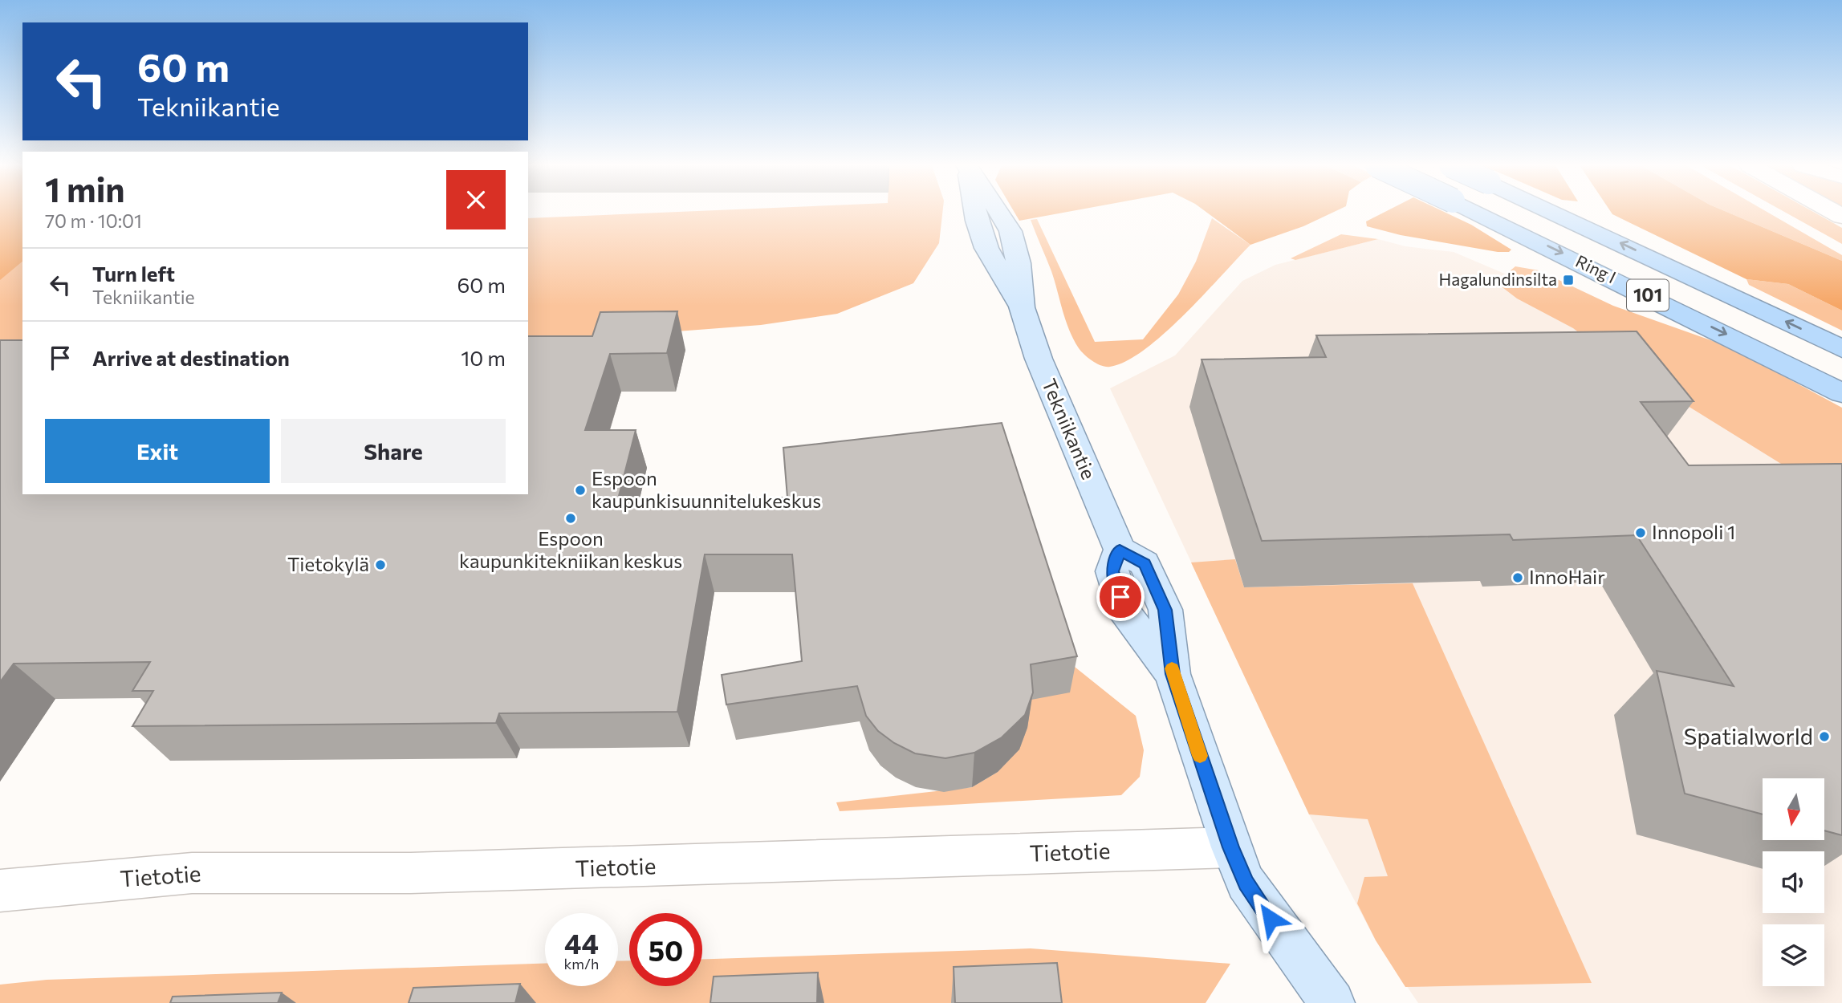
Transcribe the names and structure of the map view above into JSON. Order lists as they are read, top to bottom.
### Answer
{
  "streets": {
    "highway": ["Ring I", "101"],
    "main road": ["Tekniikantie"],
    "street": ["Tietotie"]
  },
  "crossings": [
    ["Tekniikantie", "Tietotie"]
  ],
  "places": {
    "transit": ["Hagalundinsilta"],
    "other": [
      "Espoon kaupunkisuunnitelukeskus",
      "Espoon kaupunkitekniikan keskus",
      "Innopoli 1",
      "Tietokylä",
      "InnoHair",
      "Spatialworld"
    ]
  },
  "north": "bottom",
  "page": {
    "turn": ["60 m", "Tekniikantie"],
    "heading": ["1 min", "70 m · 10:01"],
    "list": [
      {
        "name": "Turn left",
        "note": "Tekniikantie",
        "value": "60 m"
      },
      {
        "name": "Arrive at destination",
        "value": "10 m"
      }
    ],
    "buttons": ["Exit", "Share"],
    "speed": "44 km/h",
    "limit": "50"
  }
}
